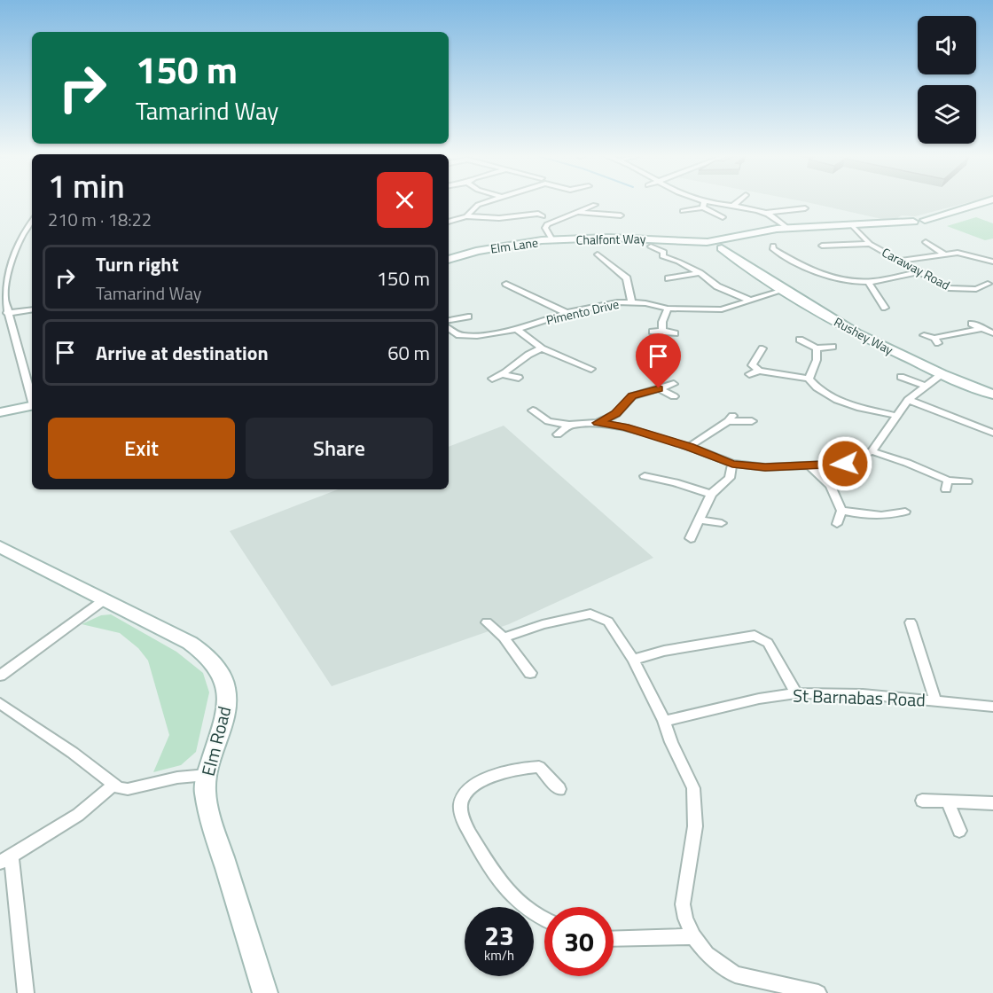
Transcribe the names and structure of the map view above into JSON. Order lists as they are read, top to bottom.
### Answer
{
  "streets": {
    "street": [
      "Chalfont Way",
      "Elm Lane",
      "Caraway Road",
      "Pimento Drive",
      "Rushey Way",
      "St Barnabas Road",
      "Elm Road"
    ]
  },
  "crossings": [
    ["Chalfont Way", "Elm Lane"],
    ["Chalfont Way", "Rushey Way"],
    ["Pimento Drive", "Rushey Way"]
  ],
  "page": {
    "turn": ["150 m", "Tamarind Way"],
    "heading": ["1 min", "210 m · 18:22"],
    "list": [
      {
        "name": "Turn right",
        "note": "Tamarind Way",
        "value": "150 m"
      },
      {
        "name": "Arrive at destination",
        "value": "60 m"
      }
    ],
    "buttons": ["Exit", "Share"],
    "speed": "23 km/h",
    "limit": "30"
  }
}
